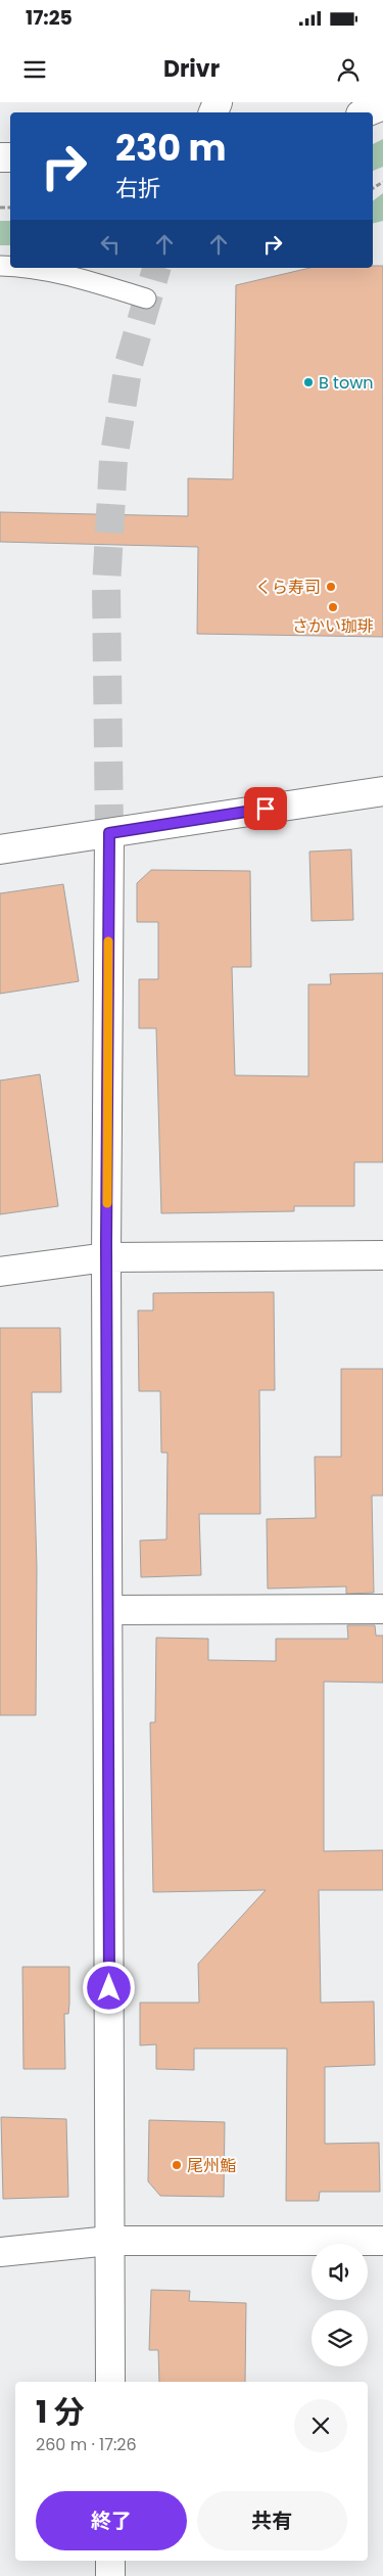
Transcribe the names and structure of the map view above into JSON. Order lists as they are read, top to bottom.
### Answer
{
  "places": [
    "B town",
    "くら寿司",
    "さかい珈琲",
    "尾州鮨"
  ],
  "page": {
    "status": "17:25",
    "header": "Drivr",
    "turn": ["230 m", "右折"],
    "heading": ["1 分", "260 m · 17:26"],
    "buttons": ["終了", "共有"]
  }
}
